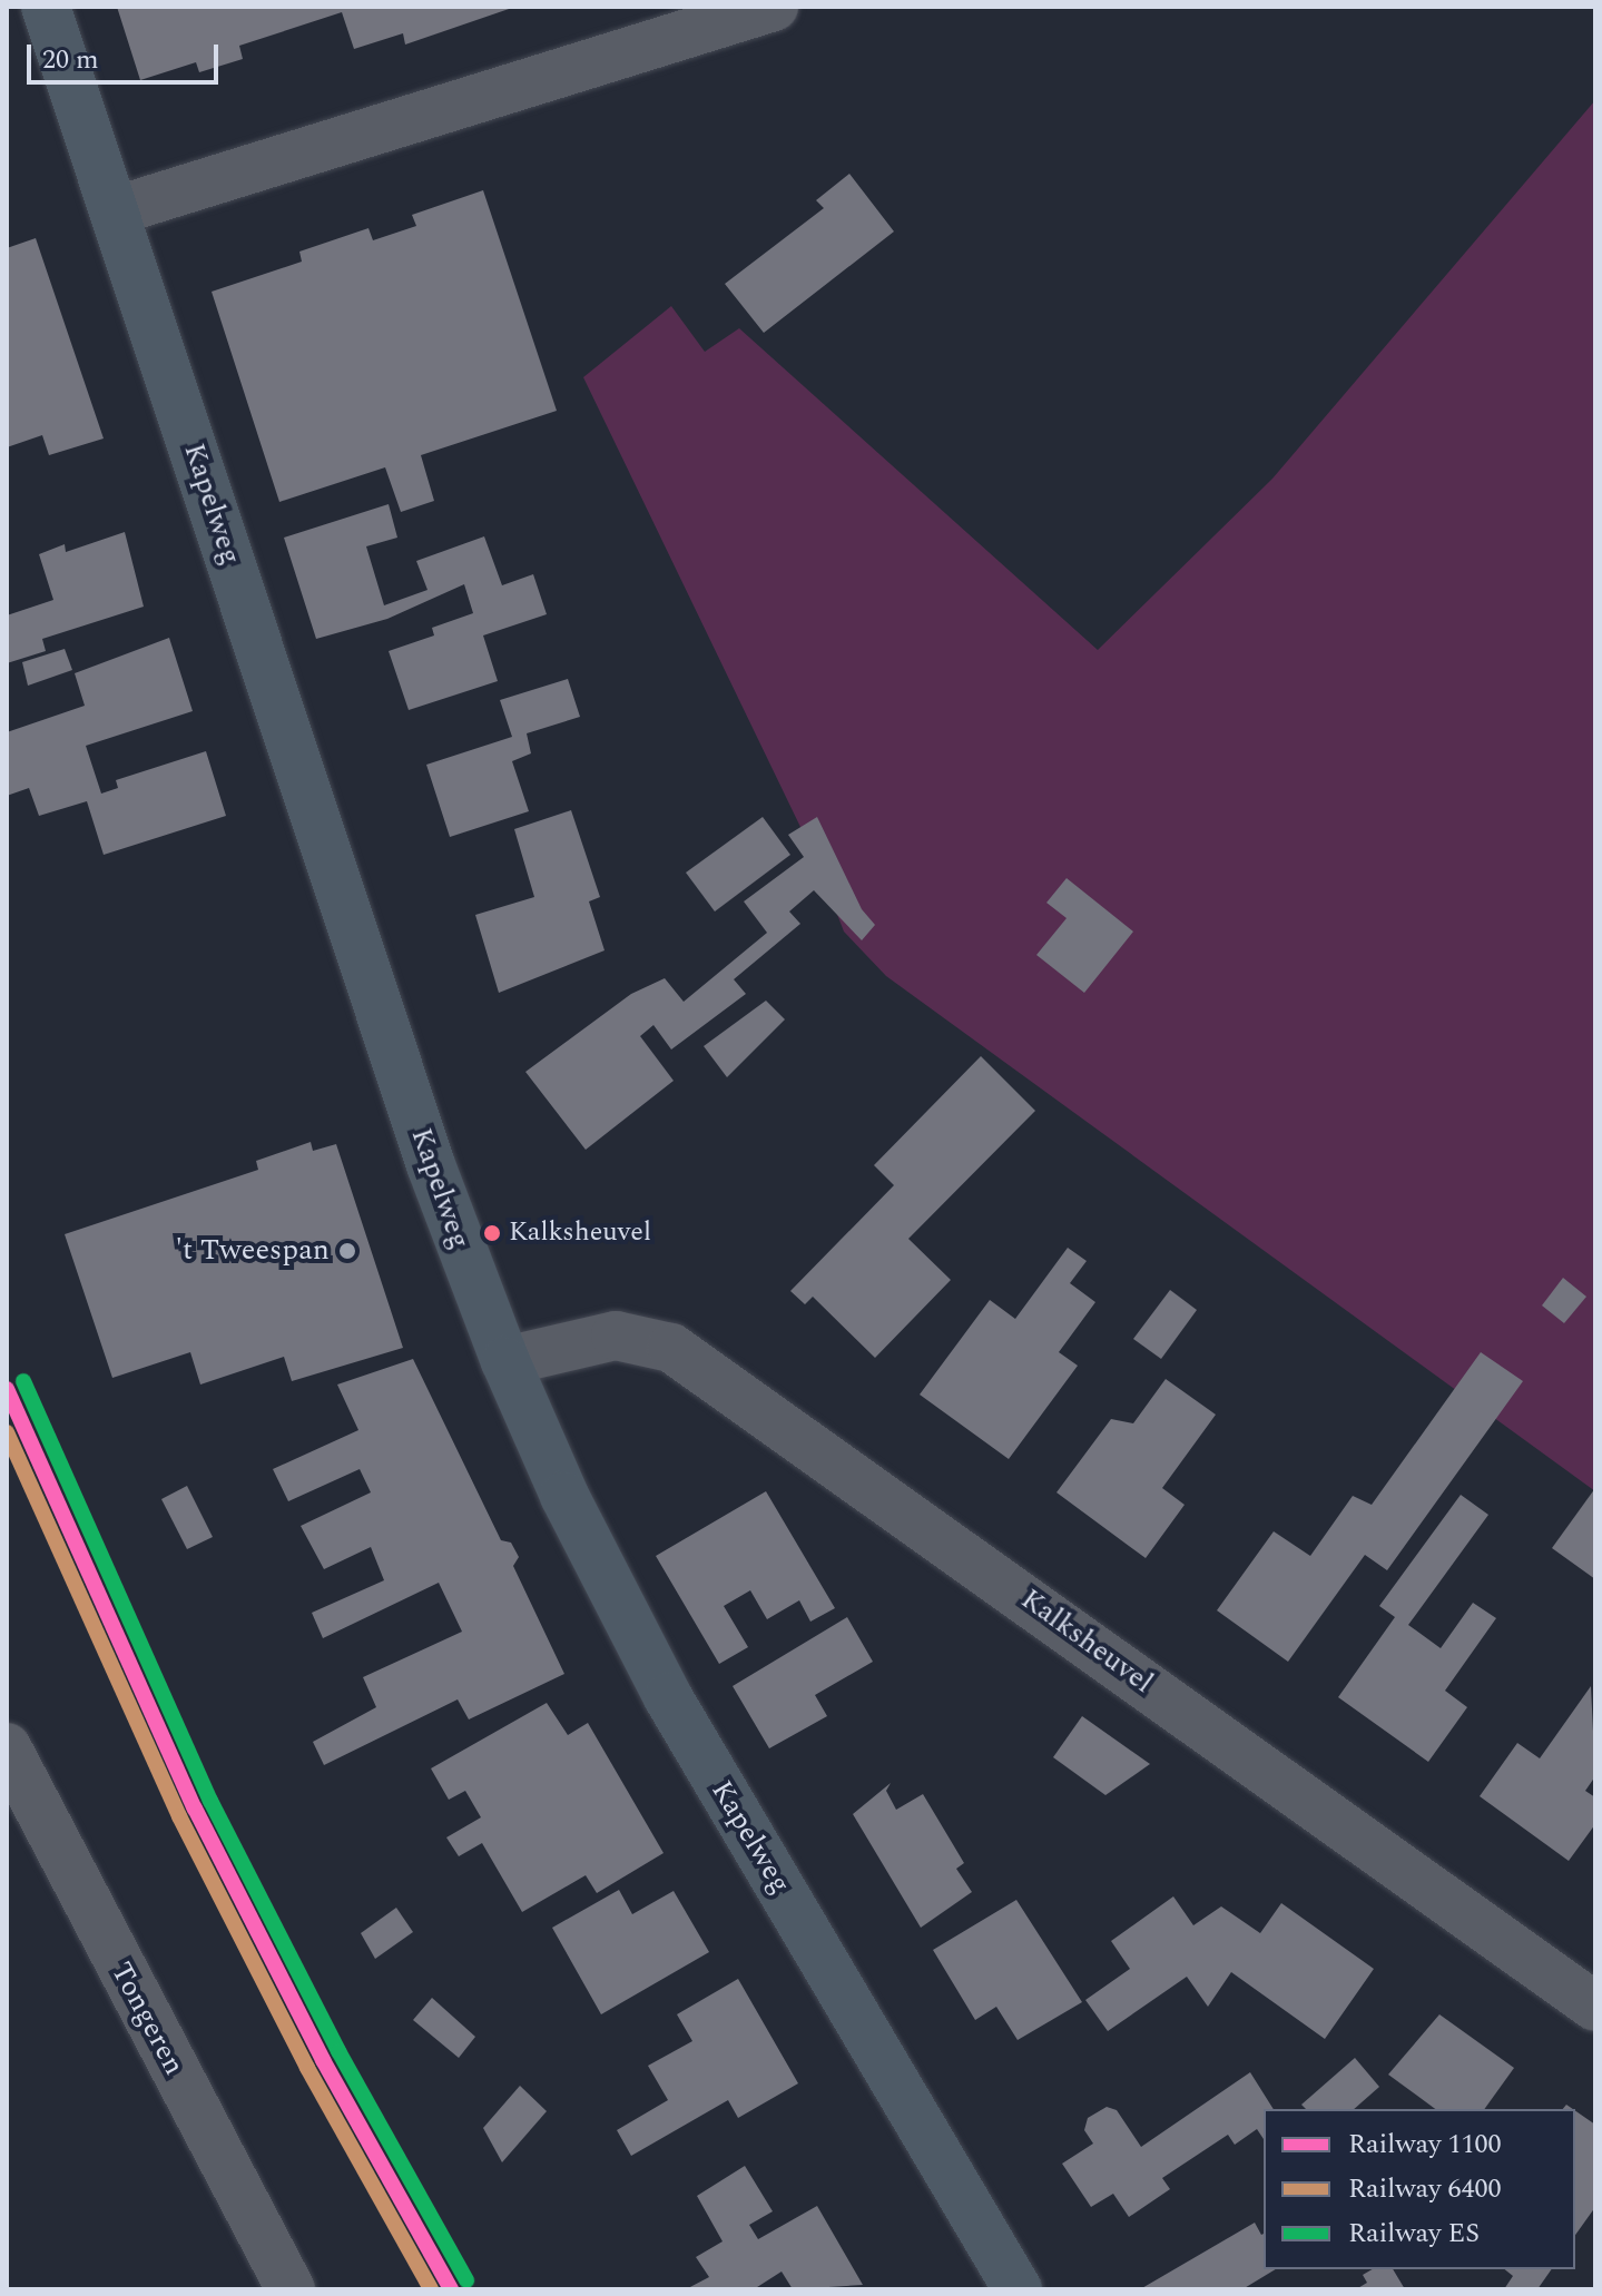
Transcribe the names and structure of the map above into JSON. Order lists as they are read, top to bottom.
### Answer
{
  "streets": {
    "main road": ["Kapelweg"],
    "street": ["Kalksheuvel", "Tongeren"]
  },
  "crossings": [
    ["Kapelweg", "Kalksheuvel"]
  ],
  "places": ["Kalksheuvel", "'t Tweespan"],
  "lines": ["rail line ES", "rail line 1100", "rail line 6400"],
  "legend": ["Railway 1100", "Railway 6400", "Railway ES"],
  "scale_bar": "20 m"
}
